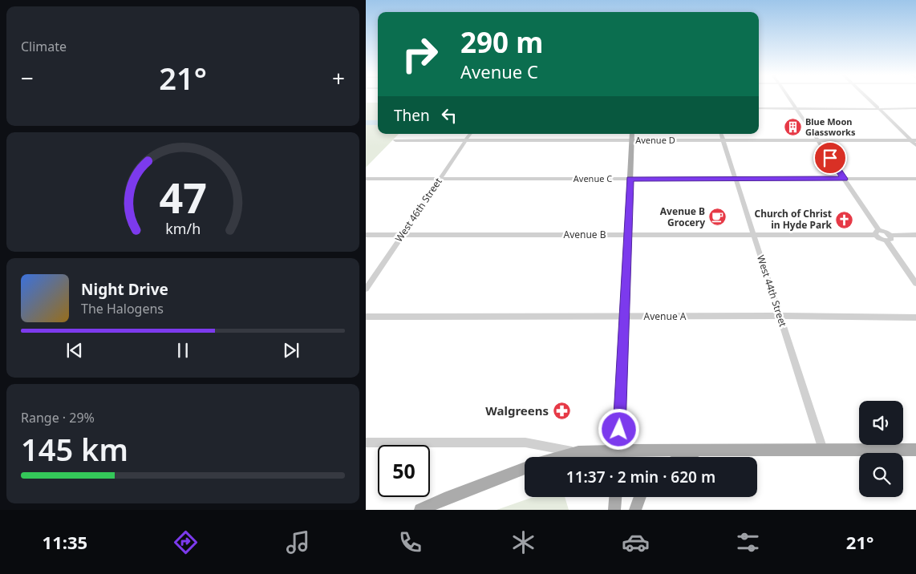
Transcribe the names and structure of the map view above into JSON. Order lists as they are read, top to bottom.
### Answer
{
  "streets": {
    "street": [
      "Avenue D",
      "Avenue C",
      "West 46th Street",
      "Avenue B",
      "West 44th Street",
      "Avenue A"
    ]
  },
  "crossings": [
    ["Avenue D", "West 46th Street"],
    ["Avenue D", "West 44th Street"],
    ["Avenue C", "West 46th Street"],
    ["Avenue C", "West 44th Street"],
    ["West 46th Street", "Avenue B"],
    ["Avenue B", "West 44th Street"],
    ["West 44th Street", "Avenue A"]
  ],
  "places": {
    "building": ["Blue Moon Glassworks"],
    "cafe": ["Avenue B Grocery"],
    "church": ["Church of Christ in Hyde Park"],
    "pharmacy": ["Walgreens"]
  },
  "page": {
    "tile": [
      "Climate",
      ["Range · 29%", "145 km"]
    ],
    "turn": ["290 m", "Avenue C"],
    "heat": ["−", "21°", "+"],
    "then": "Then",
    "song": ["Night Drive", "The Halogens"],
    "limit": "50",
    "trip": "11:37 · 2 min · 620 m",
    "tabs": ["11:35", "21°"],
    "gauge": ["47", "km/h"]
  }
}
